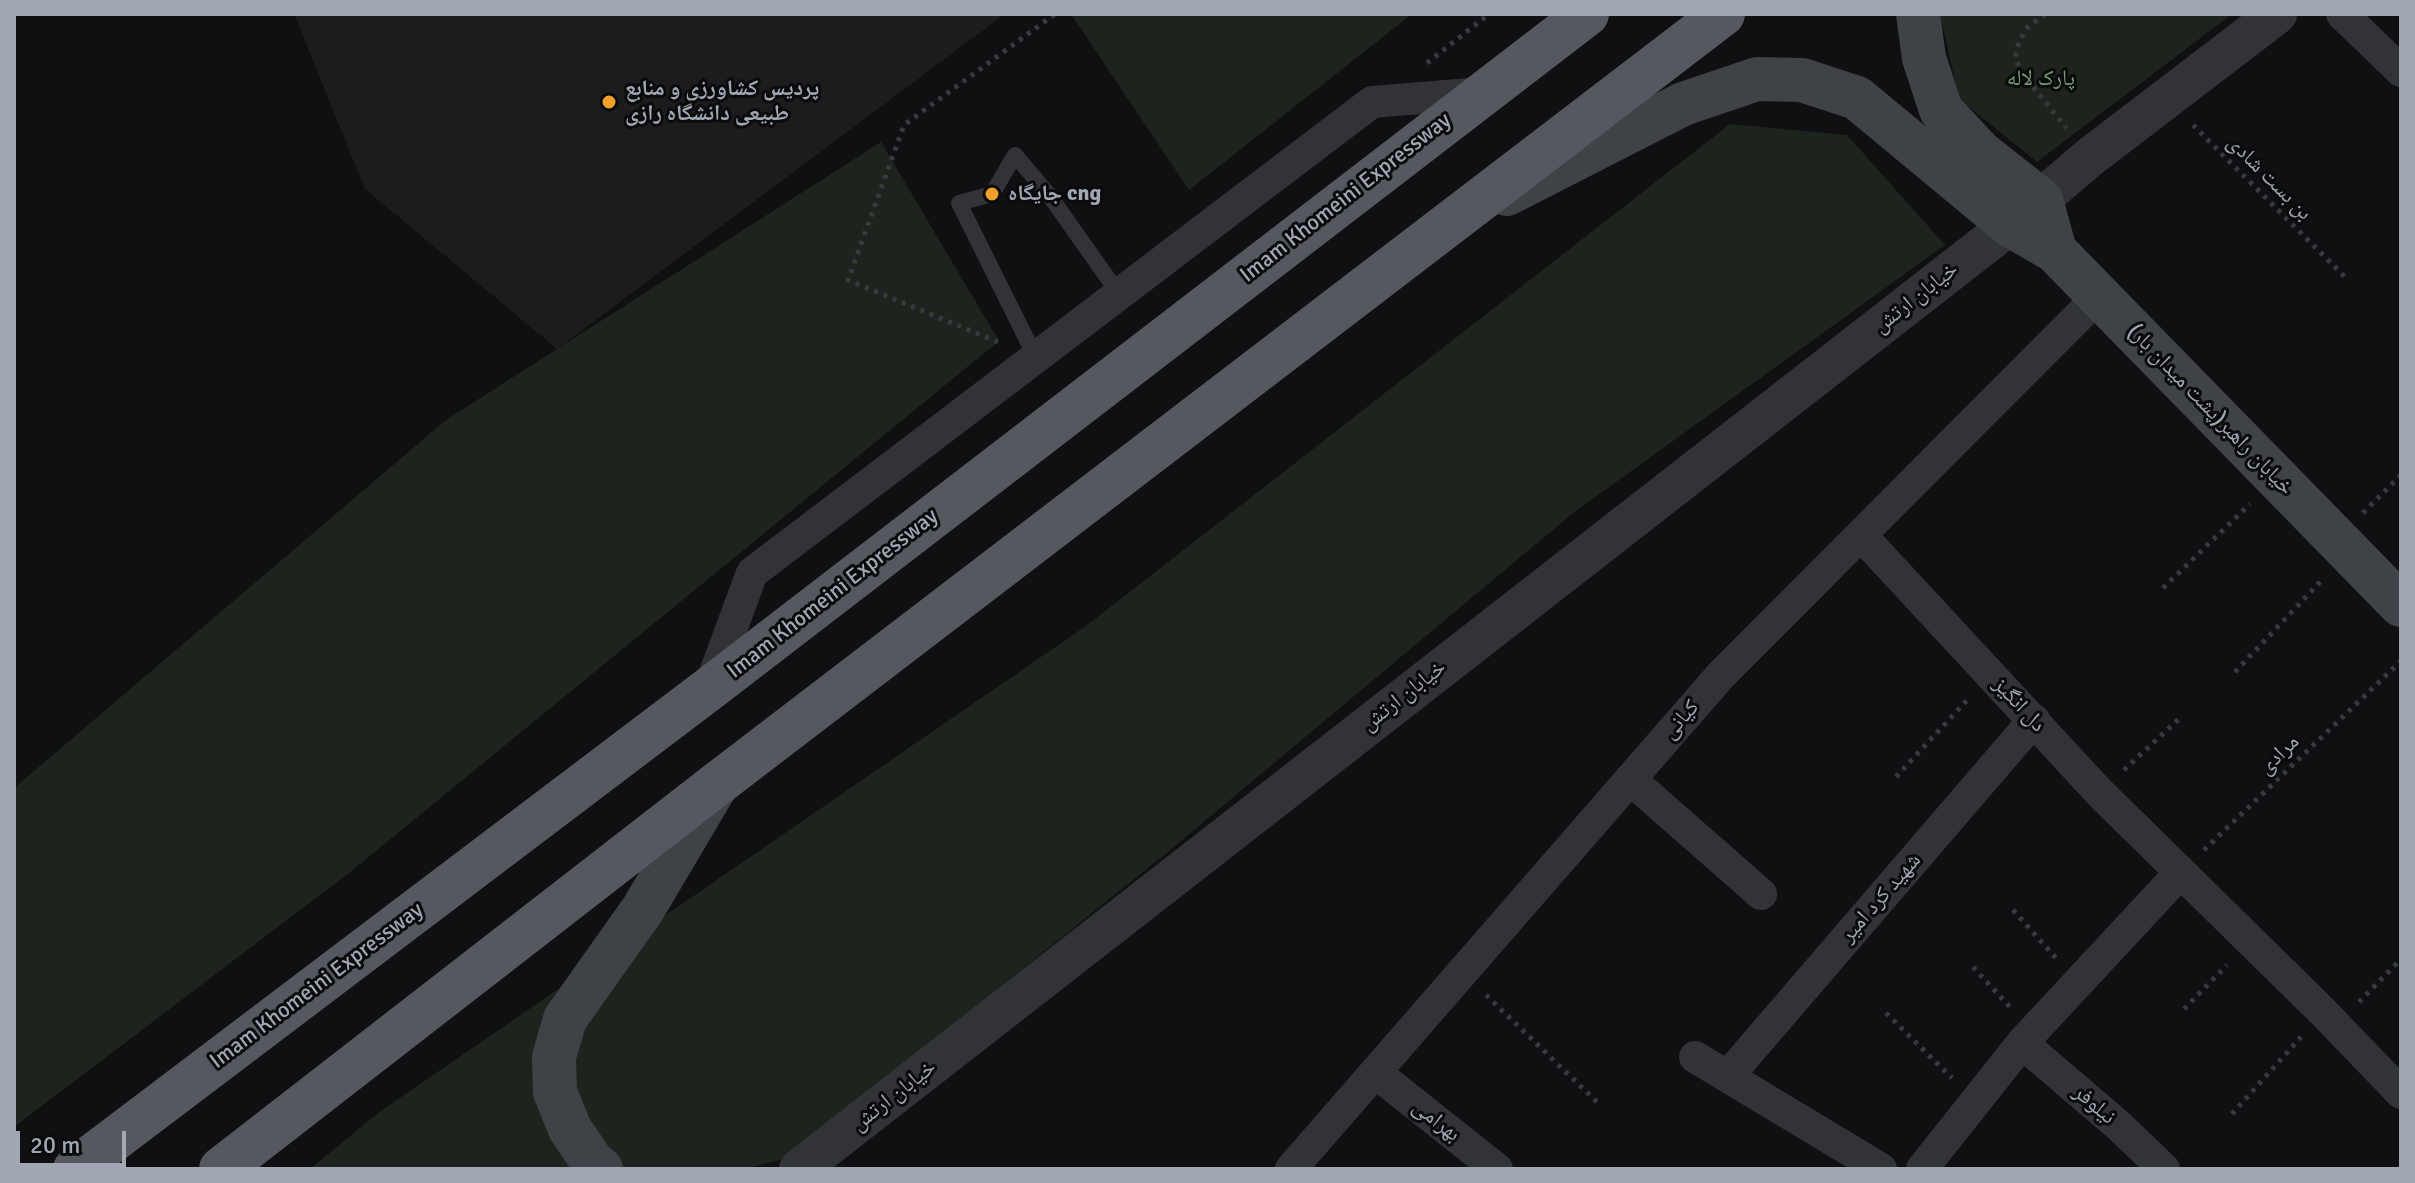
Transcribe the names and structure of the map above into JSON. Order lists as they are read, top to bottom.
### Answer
{
  "streets": {
    "highway": ["Imam Khomeini Expressway"],
    "main road": ["خیابان راهبر(پشت میدان بار)"],
    "street": [
      "خیابان ارتش",
      "دل انگیز",
      "کیانی",
      "شهید کرد امیر",
      "نیلوفر",
      "بهرامی"
    ],
    "path": ["بن بست شادی", "مرادی"]
  },
  "crossings": [
    ["بن بست شادی", "خیابان ارتش"],
    ["خیابان ارتش", "خیابان راهبر(پشت میدان بار)"],
    ["خیابان راهبر(پشت میدان بار)", "کیانی"],
    ["دل انگیز", "کیانی"],
    ["دل انگیز", "مرادی"],
    ["دل انگیز", "شهید کرد امیر"],
    ["کیانی", "بهرامی"]
  ],
  "parks": ["پارک لاله"],
  "places": ["پردیس کشاورزی و منابع طبیعی دانشگاه رازی", "جایگاه cng"],
  "scale_bar": "20 m"
}
